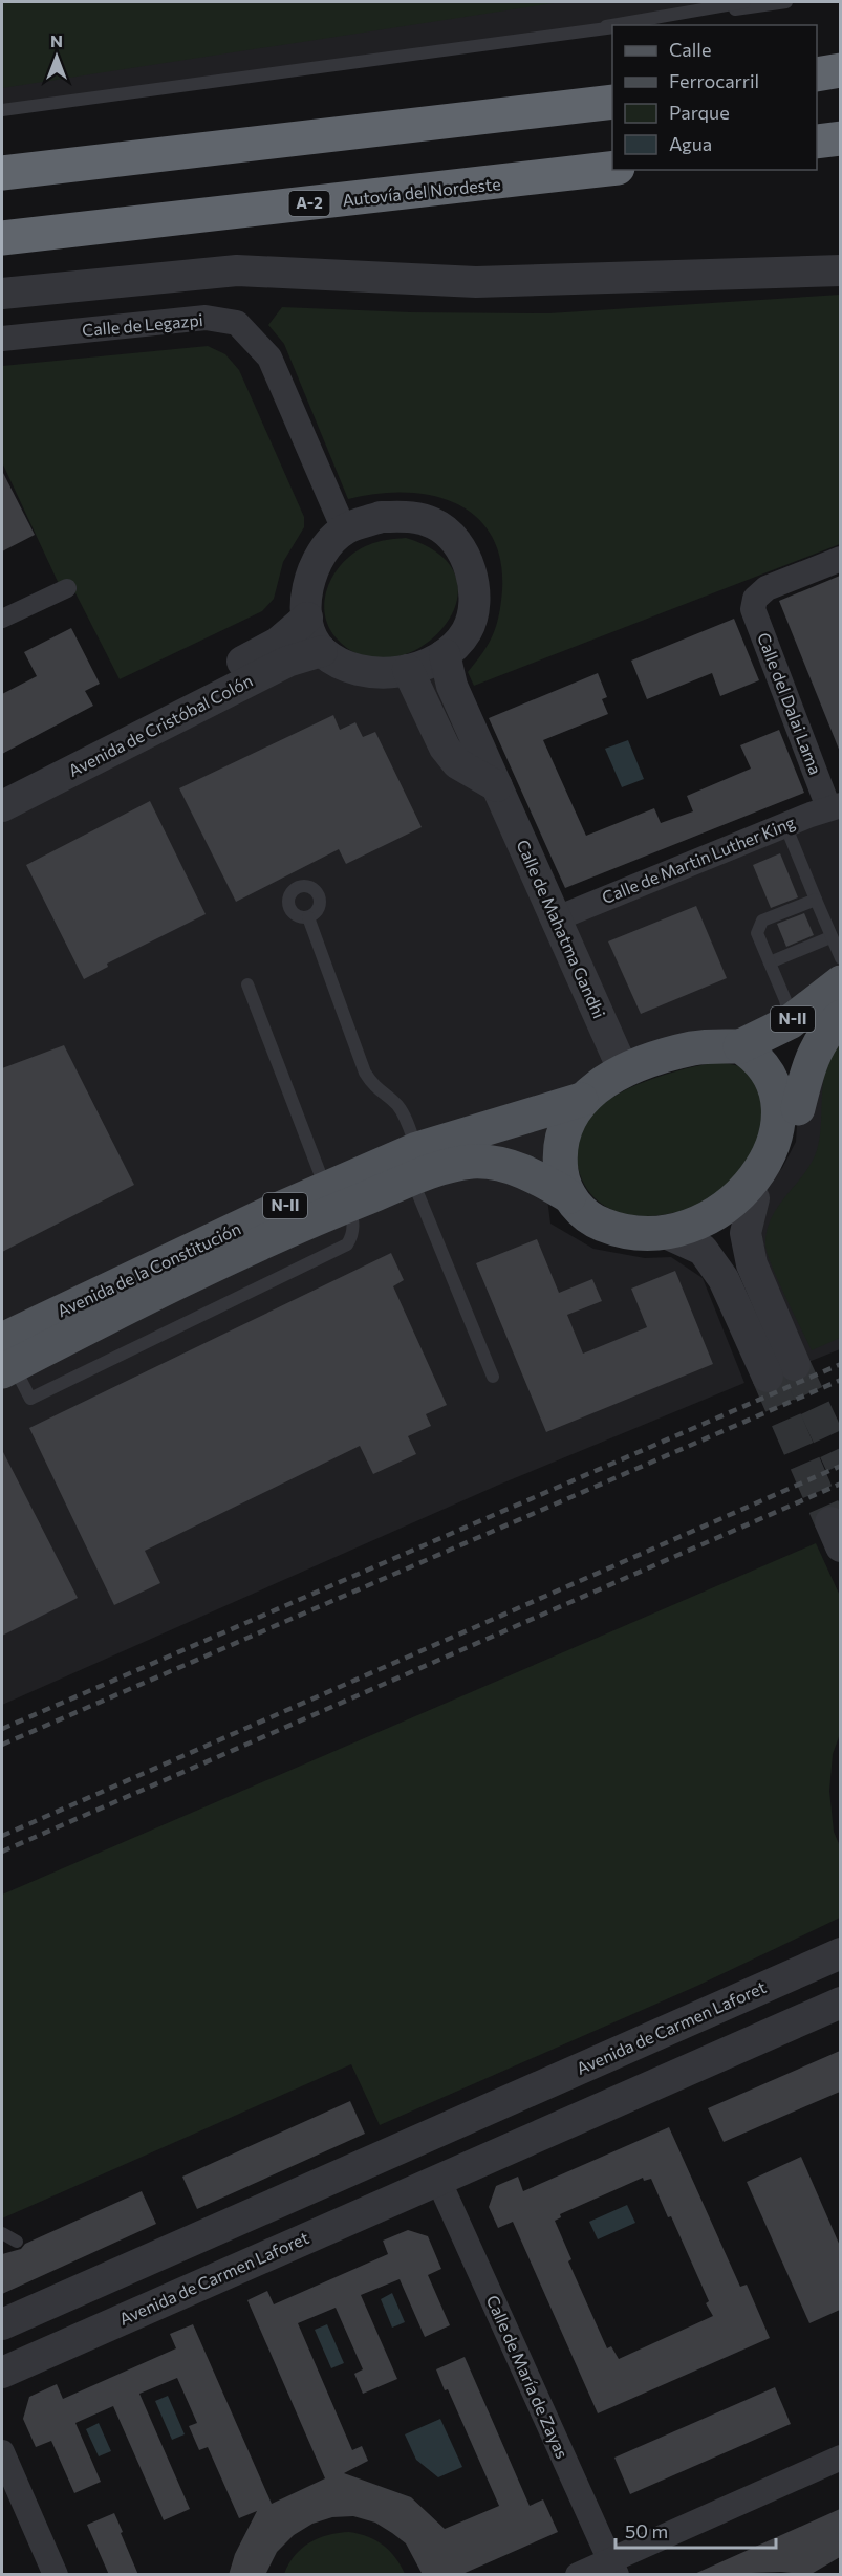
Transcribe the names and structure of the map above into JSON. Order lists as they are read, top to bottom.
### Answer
{
  "streets": {
    "highway": ["Autovía del Nordeste", "A-2"],
    "main road": ["N-II", "Avenida de la Constitución"],
    "street": [
      "Calle de Legazpi",
      "Calle del Dalai Lama",
      "Avenida de Cristóbal Colón",
      "Calle de Martin Luther King",
      "Calle de Mahatma Gandhi",
      "Avenida de Carmen Laforet",
      "Calle de María de Zayas"
    ]
  },
  "crossings": [
    ["Calle de Legazpi", "Avenida de Cristóbal Colón"],
    ["Calle de Legazpi", "Calle de Mahatma Gandhi"],
    ["Calle del Dalai Lama", "Calle de Martin Luther King"],
    ["Avenida de Cristóbal Colón", "Calle de Mahatma Gandhi"],
    ["Calle de Martin Luther King", "Calle de Mahatma Gandhi"],
    ["Calle de Mahatma Gandhi", "N-II"],
    ["Calle de Mahatma Gandhi", "Avenida de la Constitución"],
    ["N-II", "Avenida de la Constitución"],
    ["Avenida de Carmen Laforet", "Calle de María de Zayas"]
  ],
  "legend": [
    "Calle",
    "Ferrocarril",
    "Parque",
    "Agua"
  ],
  "scale_bar": "50 m",
  "north": "top"
}
